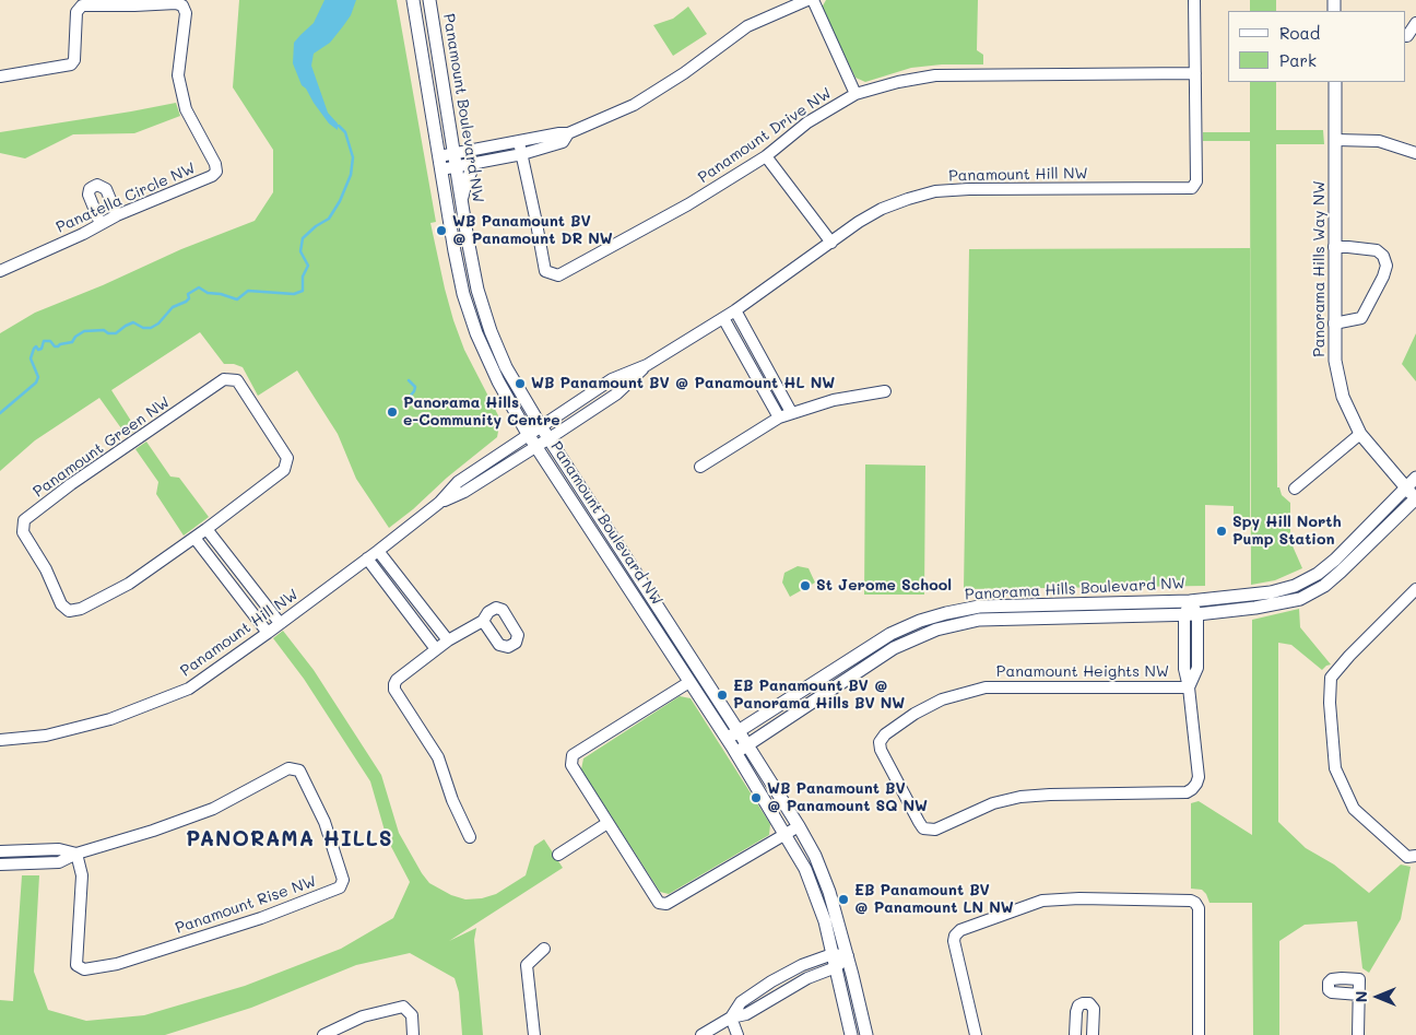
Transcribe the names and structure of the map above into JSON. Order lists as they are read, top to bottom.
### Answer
{
  "streets": {
    "street": [
      "Panamount Boulevard NW",
      "Panamount Drive NW",
      "Panamount Hill NW",
      "Panatella Circle NW",
      "Panorama Hills Way NW",
      "Panamount Green NW",
      "Panorama Hills Boulevard NW",
      "Panamount Heights NW",
      "Panamount Rise NW"
    ]
  },
  "crossings": [
    ["Panamount Boulevard NW", "Panamount Hill NW"],
    ["Panamount Boulevard NW", "Panorama Hills Boulevard NW"],
    ["Panamount Drive NW", "Panamount Hill NW"],
    ["Panorama Hills Way NW", "Panorama Hills Boulevard NW"],
    ["Panorama Hills Boulevard NW", "Panamount Heights NW"]
  ],
  "districts": ["PANORAMA HILLS"],
  "places": [
    "WB Panamount BV @ Panamount DR NW",
    "WB Panamount BV @ Panamount HL NW",
    "Panorama Hills e-Community Centre",
    "Spy Hill North Pump Station",
    "St Jerome School",
    "EB Panamount BV @ Panorama Hills BV NW",
    "WB Panamount BV @ Panamount SQ NW",
    "EB Panamount BV @ Panamount LN NW"
  ],
  "legend": ["Road", "Park"],
  "north": "left"
}
